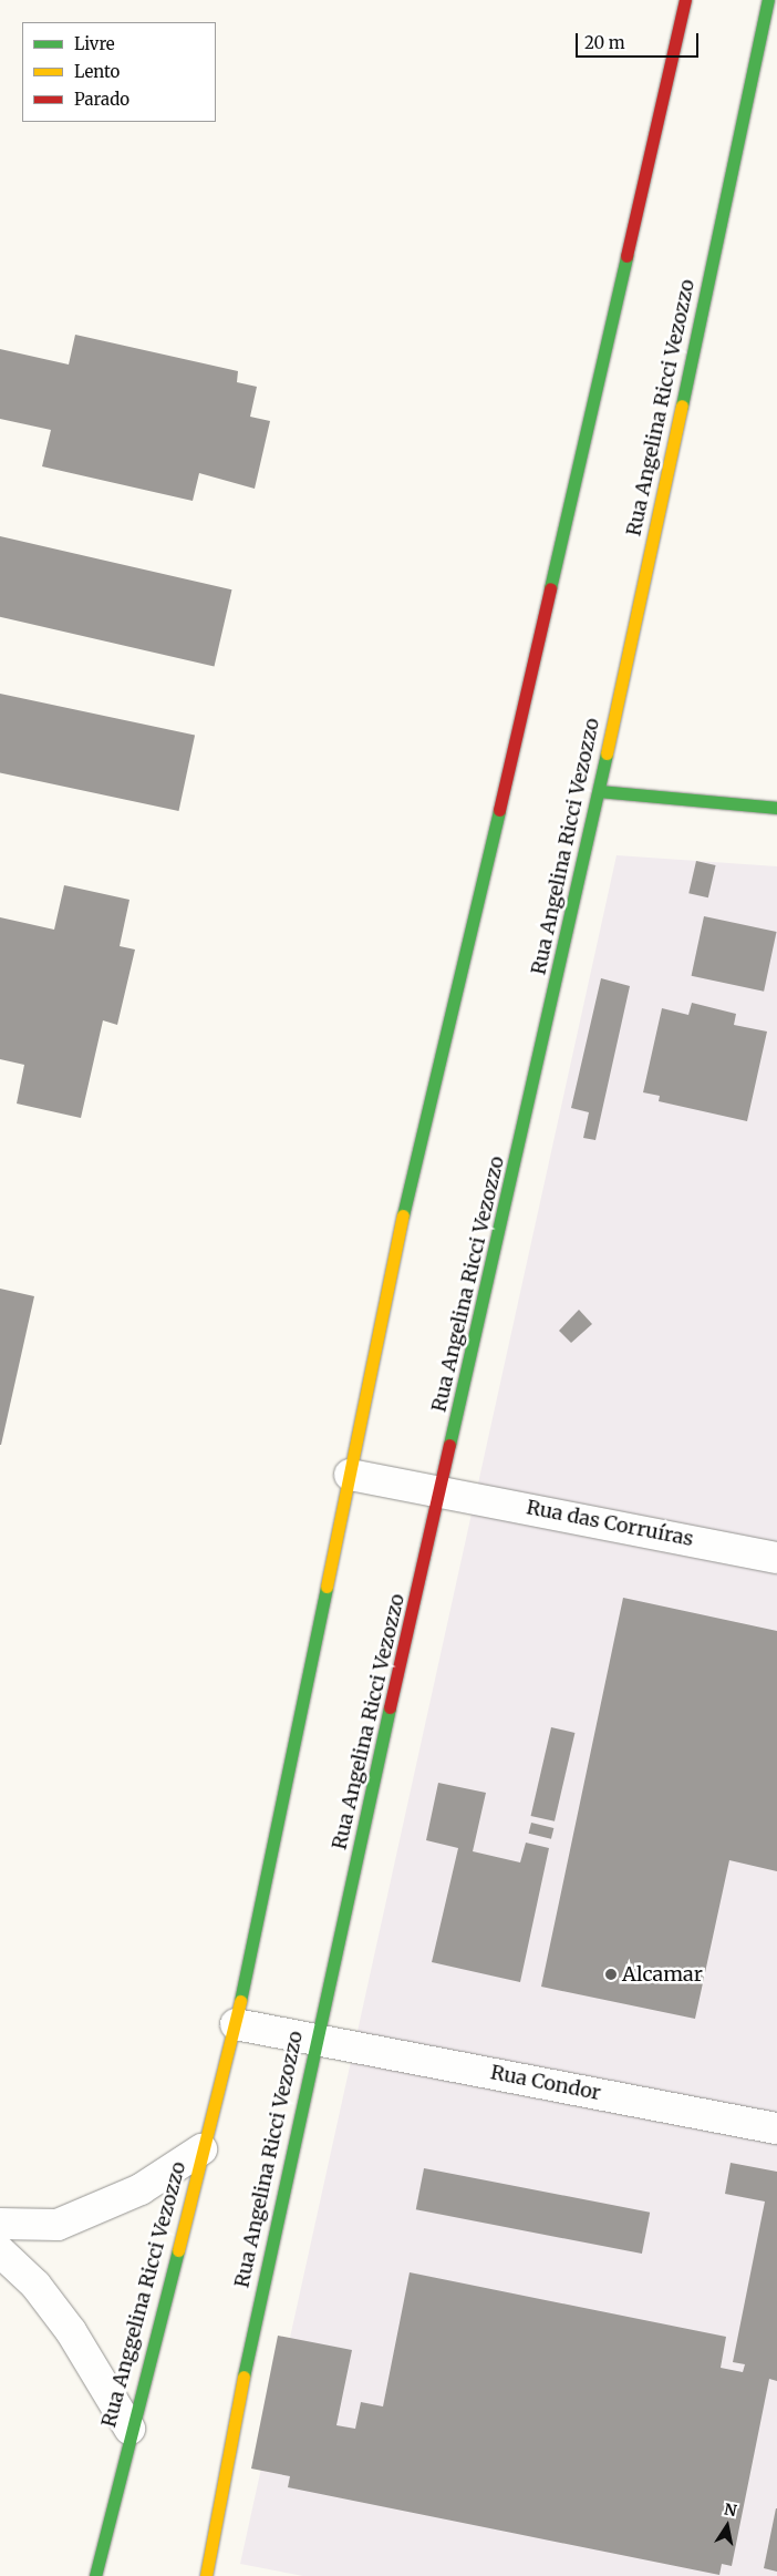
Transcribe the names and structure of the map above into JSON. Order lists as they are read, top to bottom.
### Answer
{
  "streets": {
    "main road": ["Rua Angelina Ricci Vezozzo", "Rua Anggelina Ricci Vezozzo"],
    "street": ["Rua das Corruíras", "Rua Condor"]
  },
  "crossings": [
    ["Rua Angelina Ricci Vezozzo", "Rua das Corruíras"],
    ["Rua Angelina Ricci Vezozzo", "Rua Condor"],
    ["Rua Condor", "Rua Anggelina Ricci Vezozzo"]
  ],
  "places": ["Alcamar"],
  "legend": ["Livre", "Lento", "Parado"],
  "scale_bar": "20 m",
  "north": "top"
}
